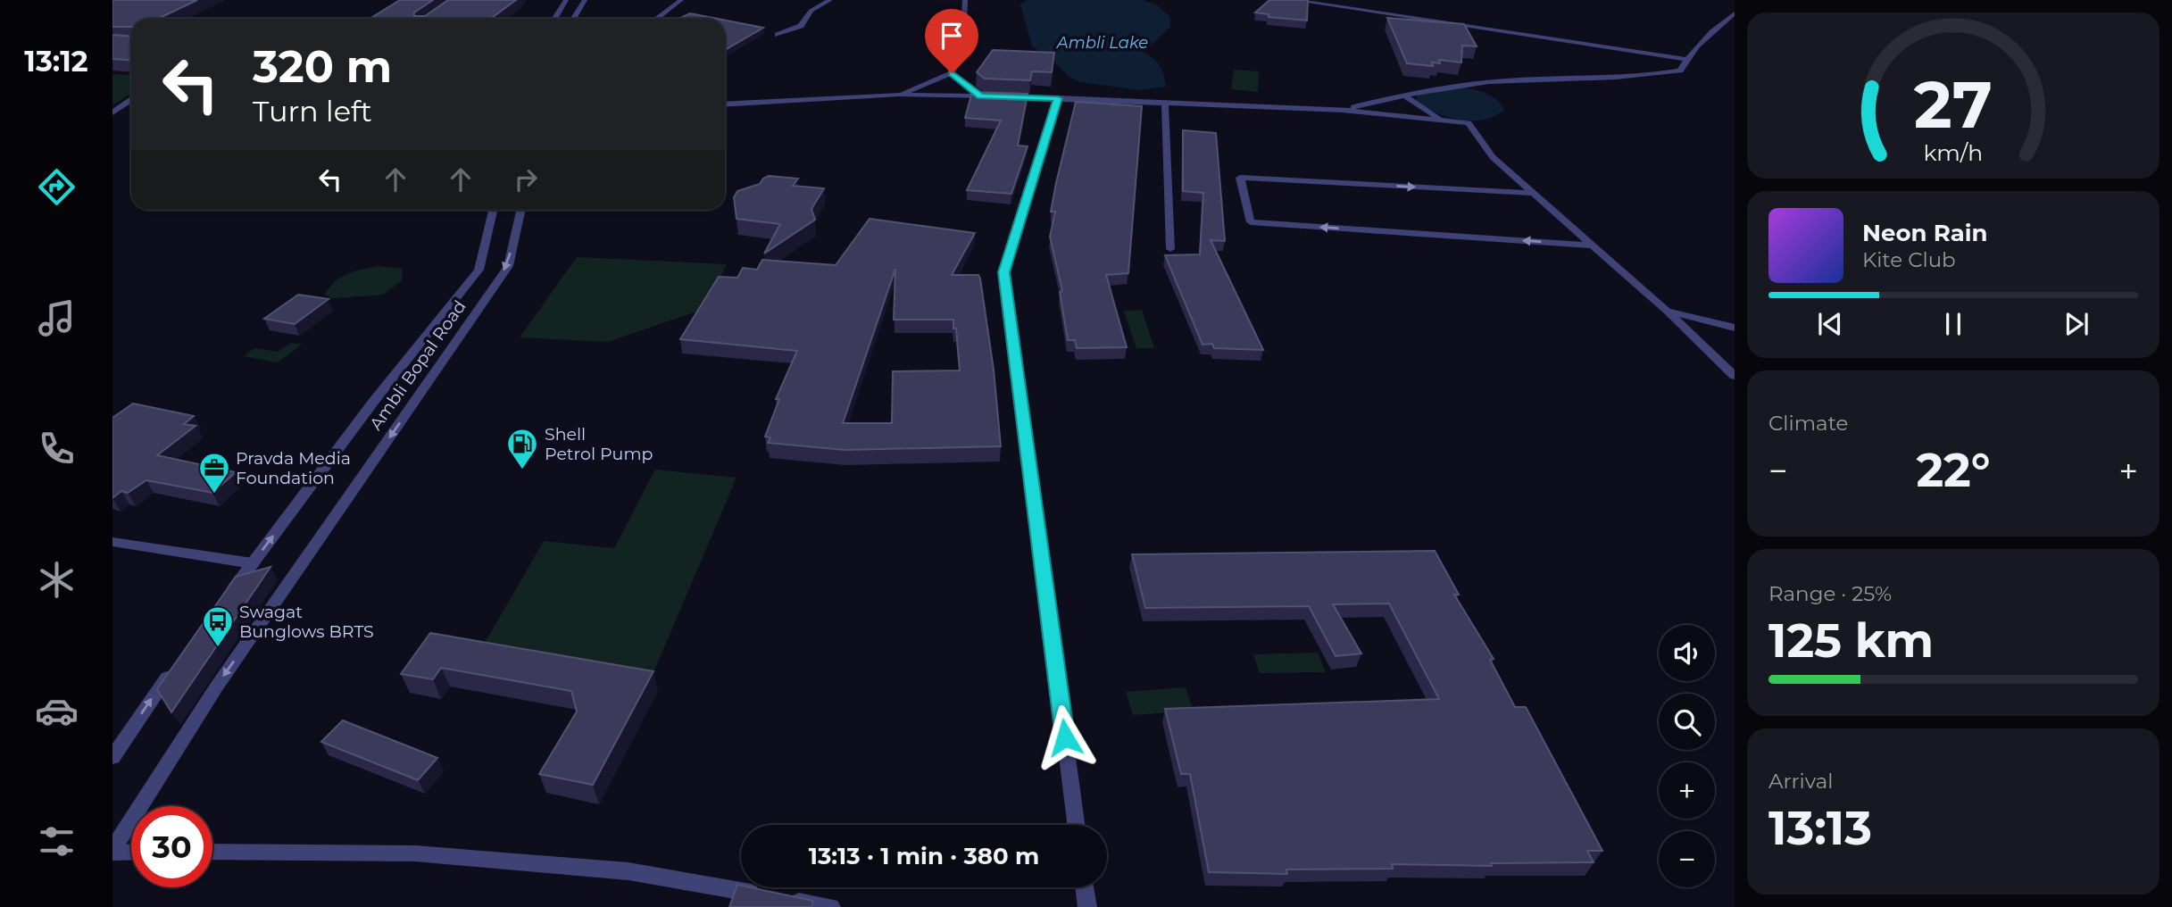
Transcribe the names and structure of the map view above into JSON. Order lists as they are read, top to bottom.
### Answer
{
  "streets": {
    "street": ["Ambli Bopal Road"]
  },
  "water": ["Ambli Lake"],
  "places": {
    "fuel station": ["Shell Petrol Pump"],
    "office": ["Pravda Media Foundation"],
    "bus stop": ["Swagat Bunglows BRTS"]
  },
  "page": {
    "tabs": "13:12",
    "turn": ["320 m", "Turn left"],
    "song": ["Neon Rain", "Kite Club"],
    "tile": [
      "Climate",
      ["Range · 25%", "125 km"],
      ["Arrival", "13:13"]
    ],
    "heat": ["−", "22°", "+"],
    "map_buttons": ["+", "−"],
    "limit": "30",
    "trip": "13:13 · 1 min · 380 m",
    "gauge": ["27", "km/h"]
  }
}
